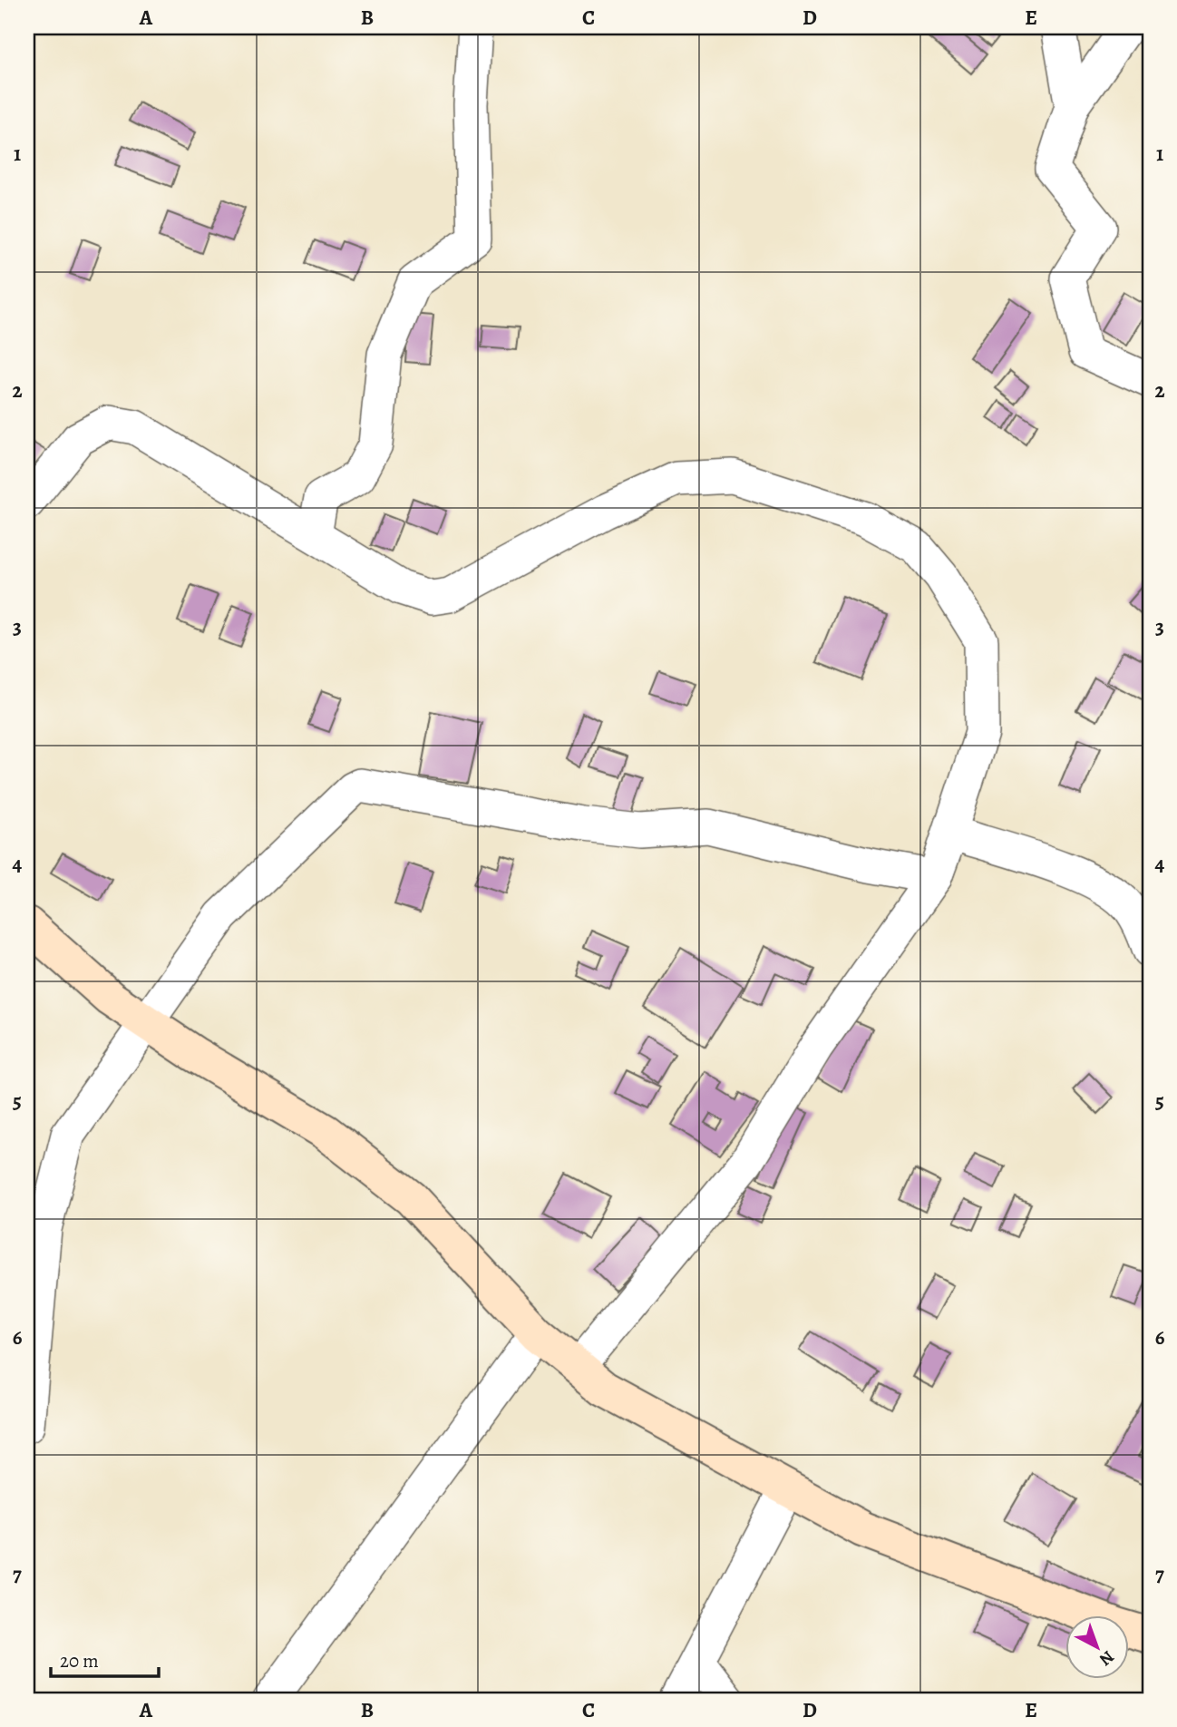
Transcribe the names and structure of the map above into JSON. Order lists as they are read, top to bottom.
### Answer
{
  "scale_bar": "20 m",
  "north": "bottom right",
  "grid": {
    "columns": [
      "A",
      "B",
      "C",
      "D",
      "E"
    ],
    "rows": [
      "1",
      "2",
      "3",
      "4",
      "5",
      "6",
      "7"
    ]
  }
}
